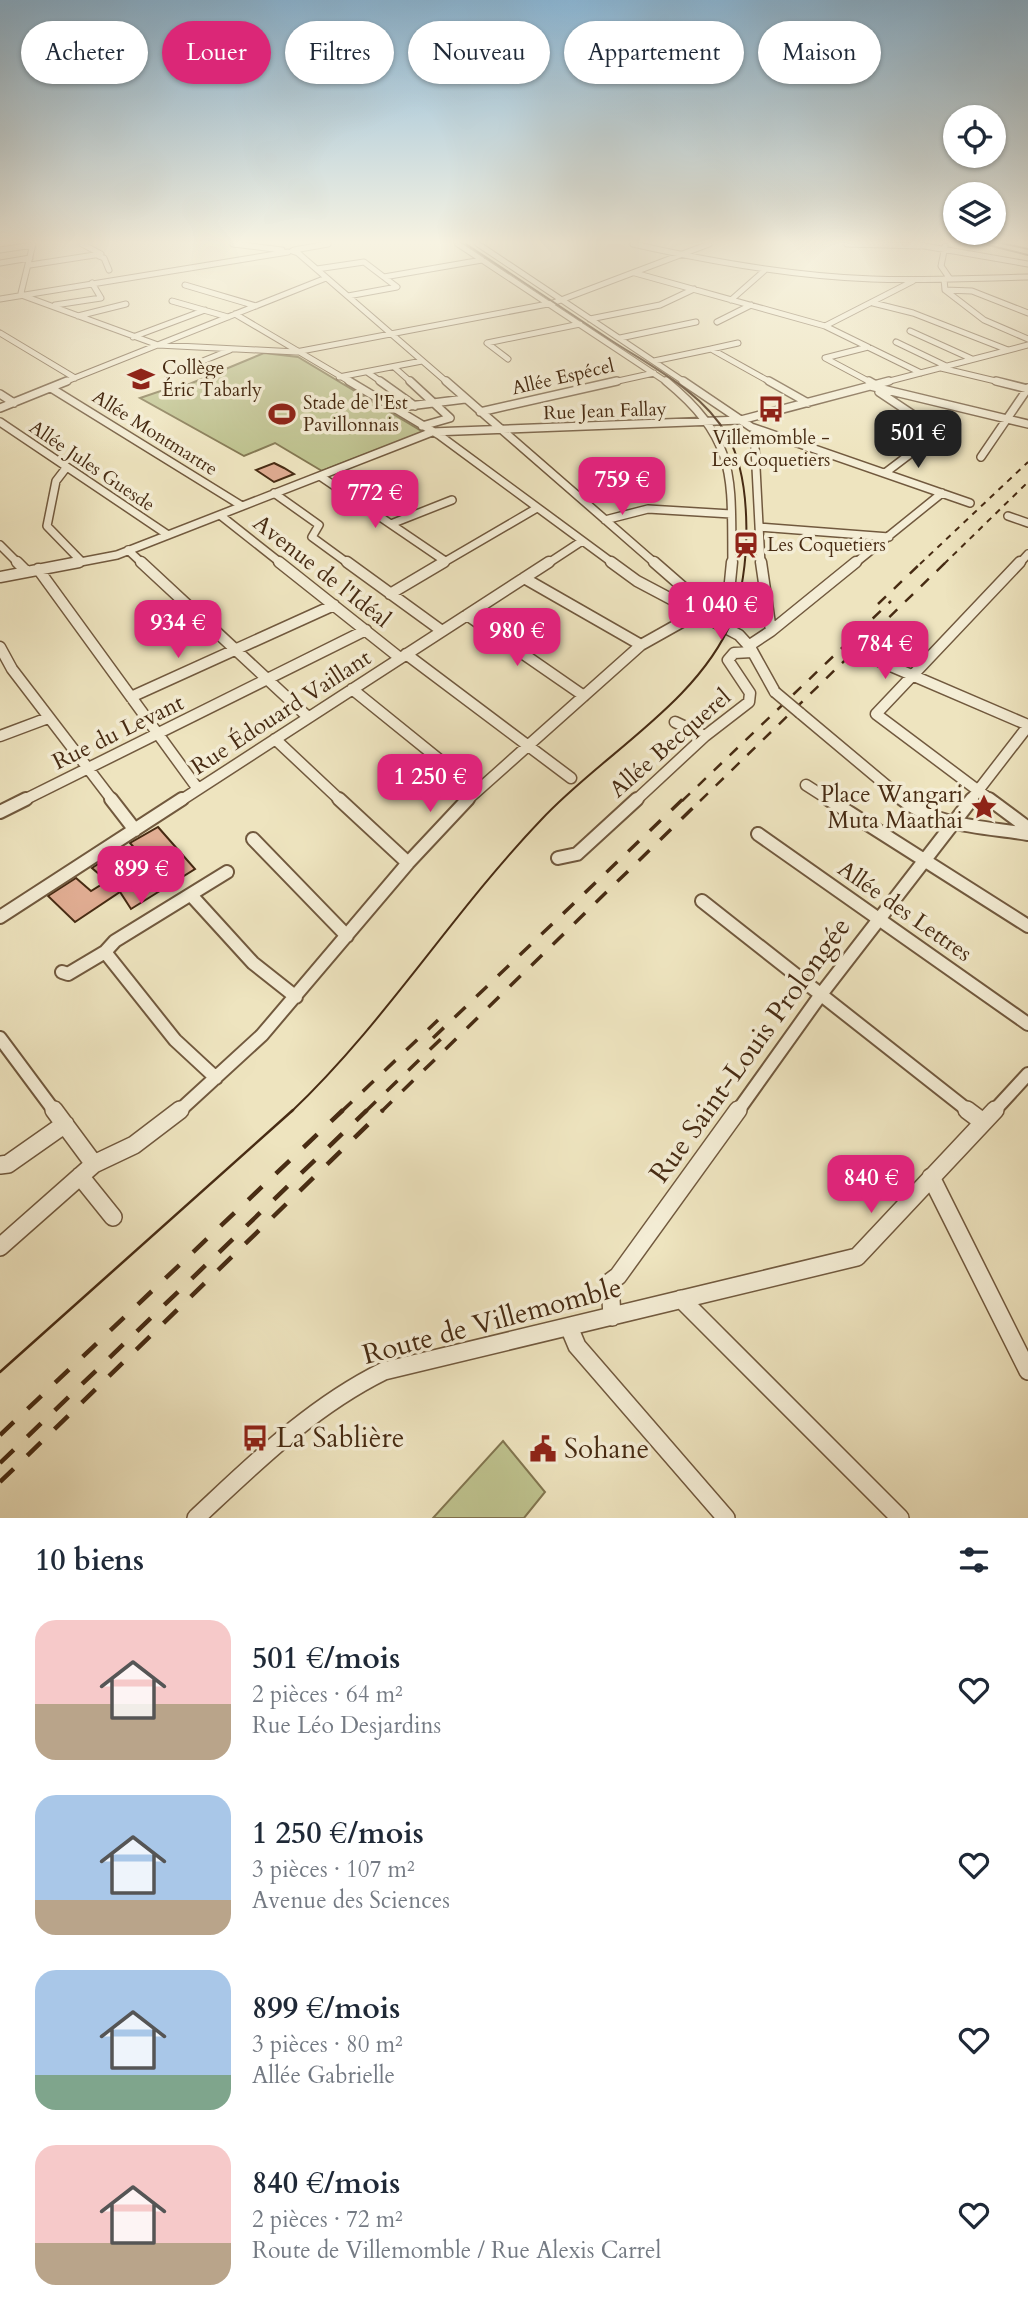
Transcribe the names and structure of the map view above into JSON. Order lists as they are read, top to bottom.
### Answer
{
  "streets": {
    "street": [
      "Allée Espécel",
      "Rue Jean Fallay",
      "Allée Montmartre",
      "Allée Jules Guesde",
      "Avenue de l'Idéal",
      "Rue Édouard Vaillant",
      "Rue du Levant",
      "Allée Becquerel",
      "Allée des Lettres",
      "Rue Saint-Louis Prolongée",
      "Route de Villemomble"
    ]
  },
  "crossings": [
    ["Avenue de l'Idéal", "Rue Édouard Vaillant"],
    ["Avenue de l'Idéal", "Rue du Levant"],
    ["Allée des Lettres", "Rue Saint-Louis Prolongée"],
    ["Rue Saint-Louis Prolongée", "Route de Villemomble"]
  ],
  "places": {
    "school or university": ["Collège Éric Tabarly"],
    "bus stop": ["Villemomble - Les Coquetiers", "La Sablière"],
    "sports": ["Stade de l'Est Pavillonnais"],
    "station": ["Les Coquetiers"],
    "place": ["Place Wangari Muta Maathai"],
    "public building": ["Sohane"]
  },
  "page": {
    "chip": [
      "Acheter",
      "Louer",
      "Filtres",
      "Nouveau",
      "Appartement",
      "Maison"
    ],
    "price": [
      "501 €",
      "759 €",
      "772 €",
      "1 040 €",
      "934 €",
      "980 €",
      "784 €",
      "1 250 €",
      "899 €",
      "840 €"
    ],
    "heading": "10 biens",
    "list": [
      {
        "name": "501 €/mois",
        "note": "2 pièces · 64 m² · Rue Léo Desjardins"
      },
      {
        "name": "1 250 €/mois",
        "note": "3 pièces · 107 m² · Avenue des Sciences"
      },
      {
        "name": "899 €/mois",
        "note": "3 pièces · 80 m² · Allée Gabrielle"
      },
      {
        "name": "840 €/mois",
        "note": "2 pièces · 72 m² · Route de Villemomble / Rue Alexis Carrel"
      }
    ]
  }
}
